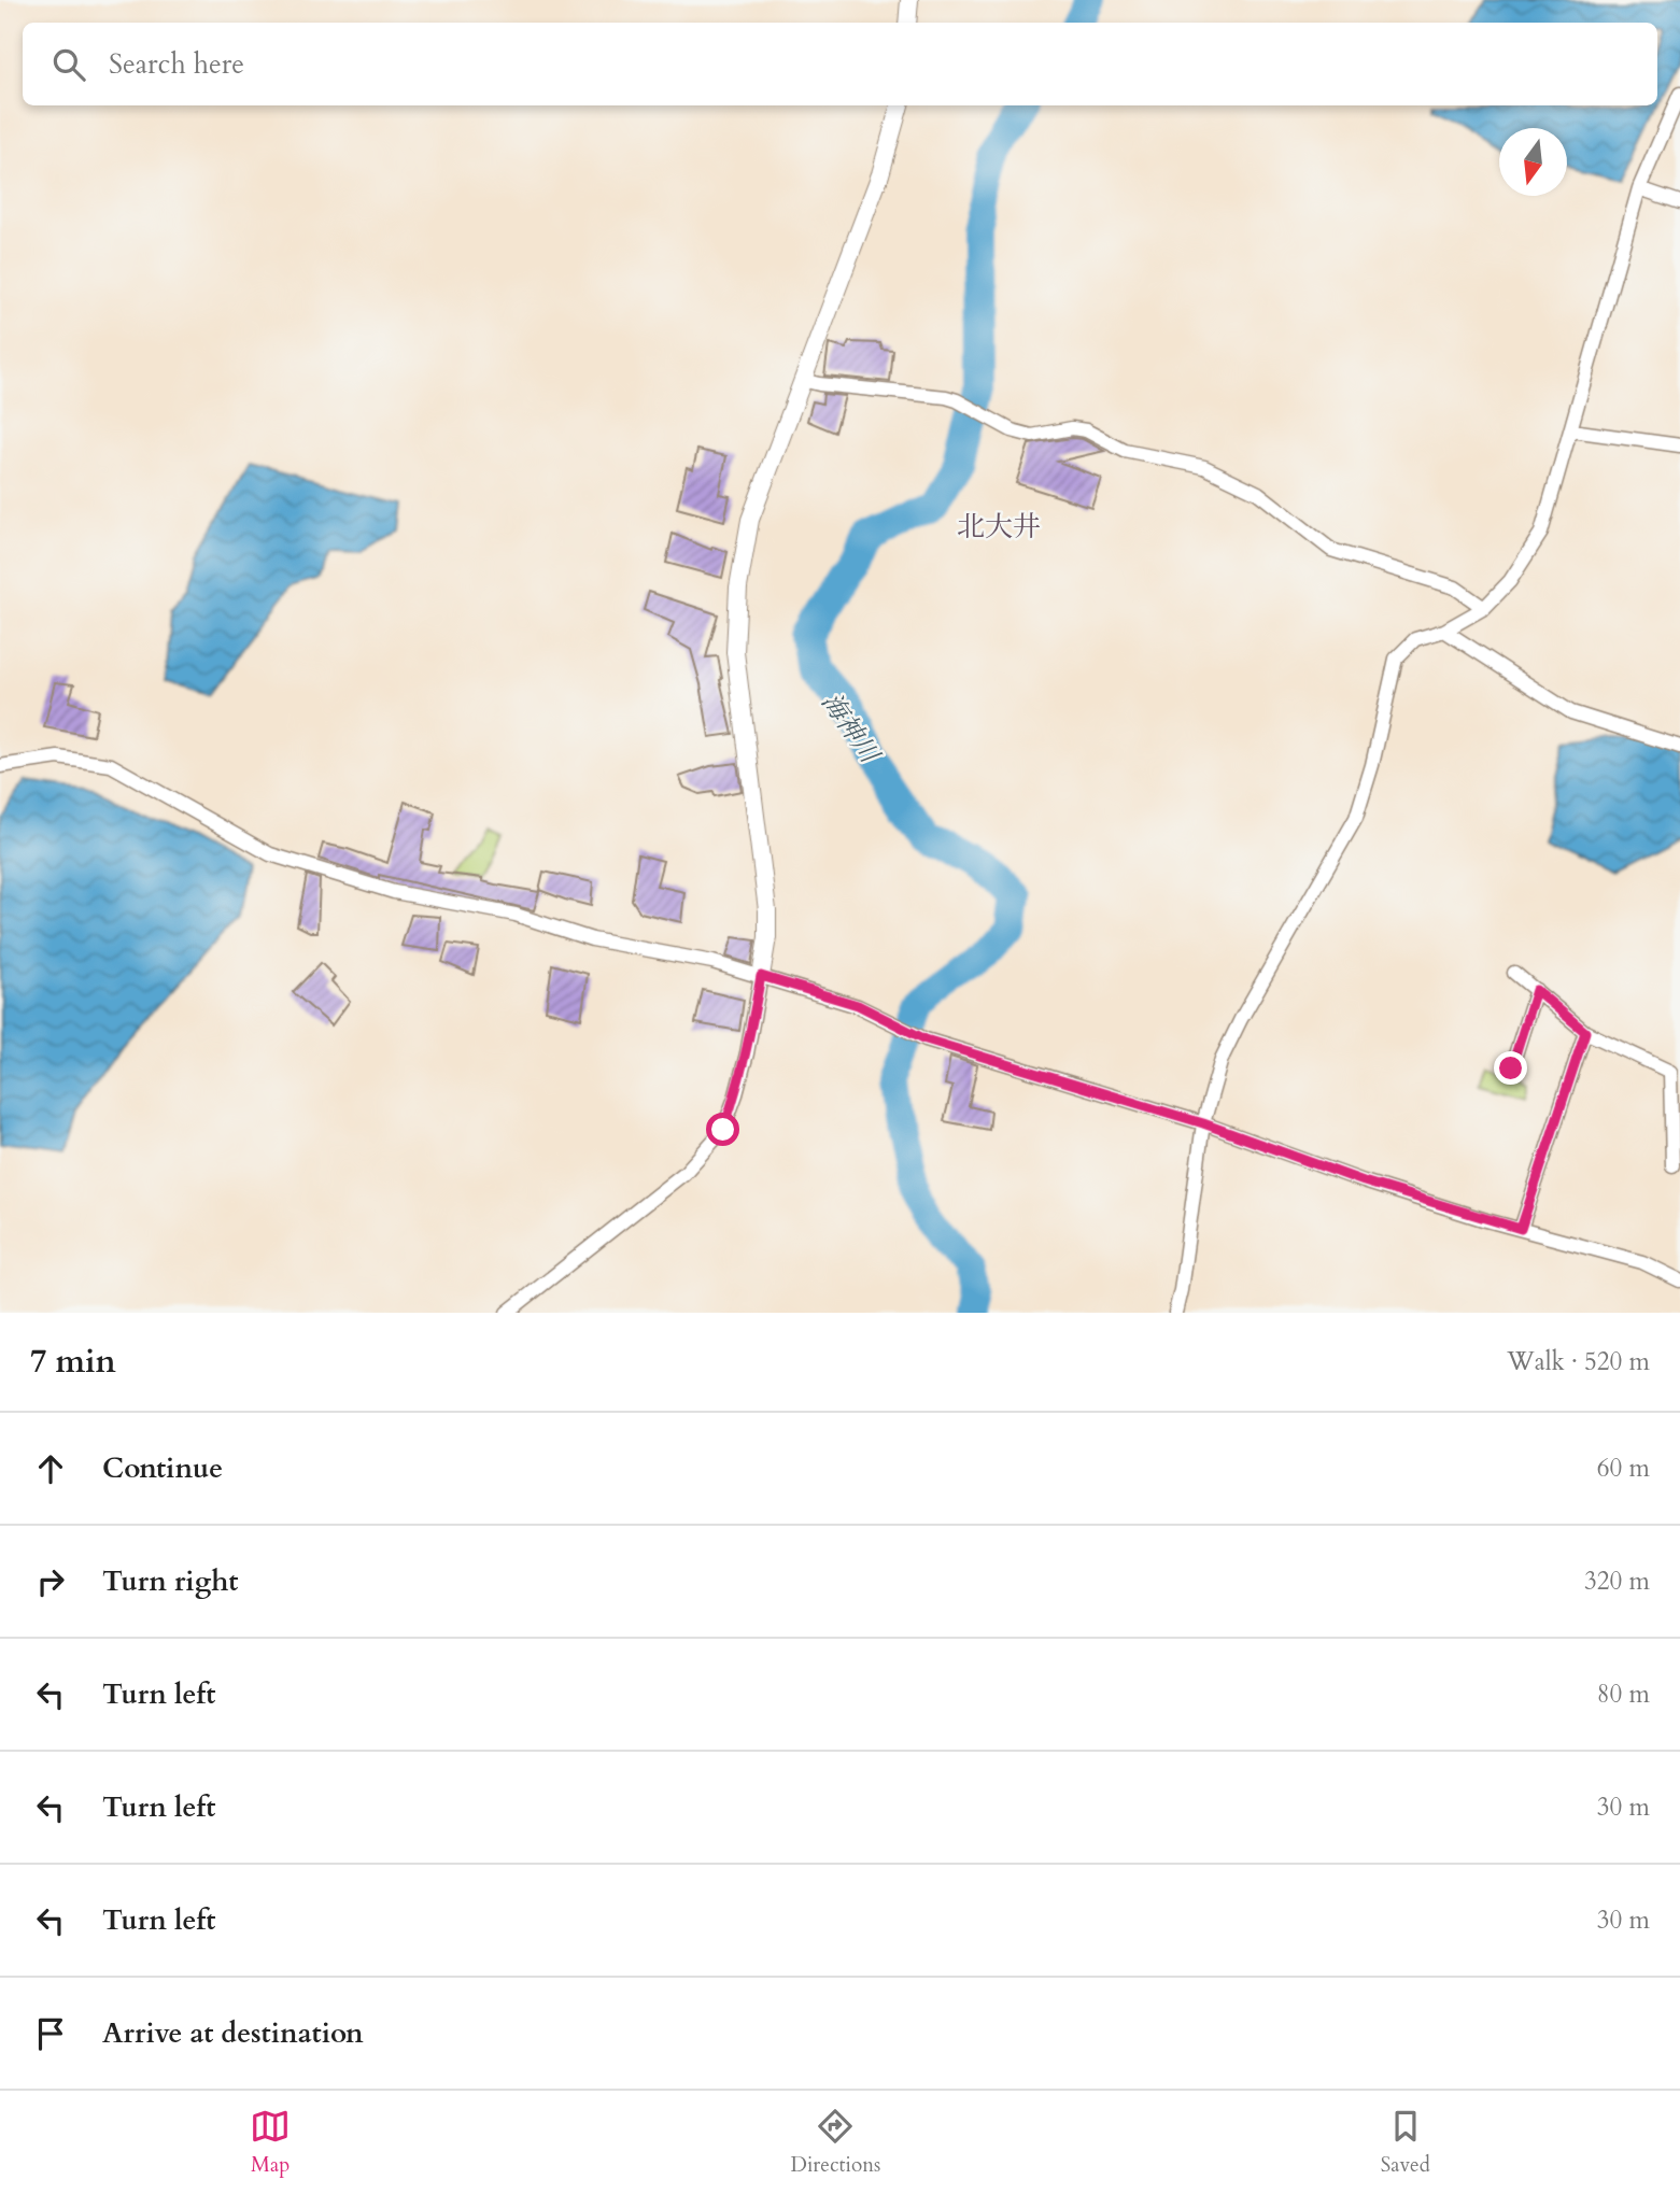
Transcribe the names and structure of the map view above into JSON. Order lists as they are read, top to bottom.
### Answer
{
  "districts": ["北大井"],
  "water": ["海神川"],
  "north": "bottom",
  "page": {
    "search": "Search here",
    "heading": ["7 min", "Walk · 520 m"],
    "list": [
      ["Continue", "60 m"],
      ["Turn right", "320 m"],
      ["Turn left", "80 m"],
      ["Turn left", "30 m"],
      ["Turn left", "30 m"],
      "Arrive at destination"
    ],
    "nav": ["Map", "Directions", "Saved"]
  }
}
